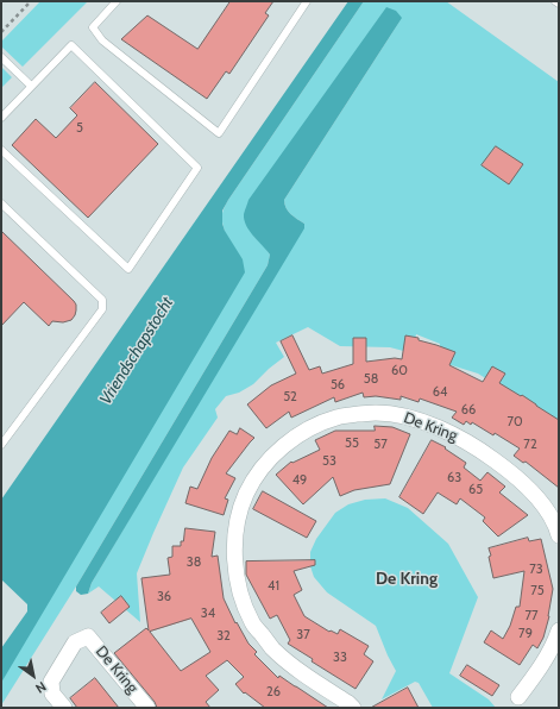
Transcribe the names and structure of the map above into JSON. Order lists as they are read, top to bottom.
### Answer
{
  "streets": {
    "street": ["De Kring"]
  },
  "districts": ["De Kring"],
  "water": ["Vriendschapstocht"],
  "house_numbers": [
    "5",
    "60",
    "58",
    "56",
    "64",
    "52",
    "66",
    "70",
    "55",
    "57",
    "72",
    "53",
    "63",
    "49",
    "65",
    "38",
    "73",
    "41",
    "75",
    "36",
    "34",
    "77",
    "79",
    "37",
    "32",
    "33",
    "26"
  ],
  "north": "bottom right"
}
